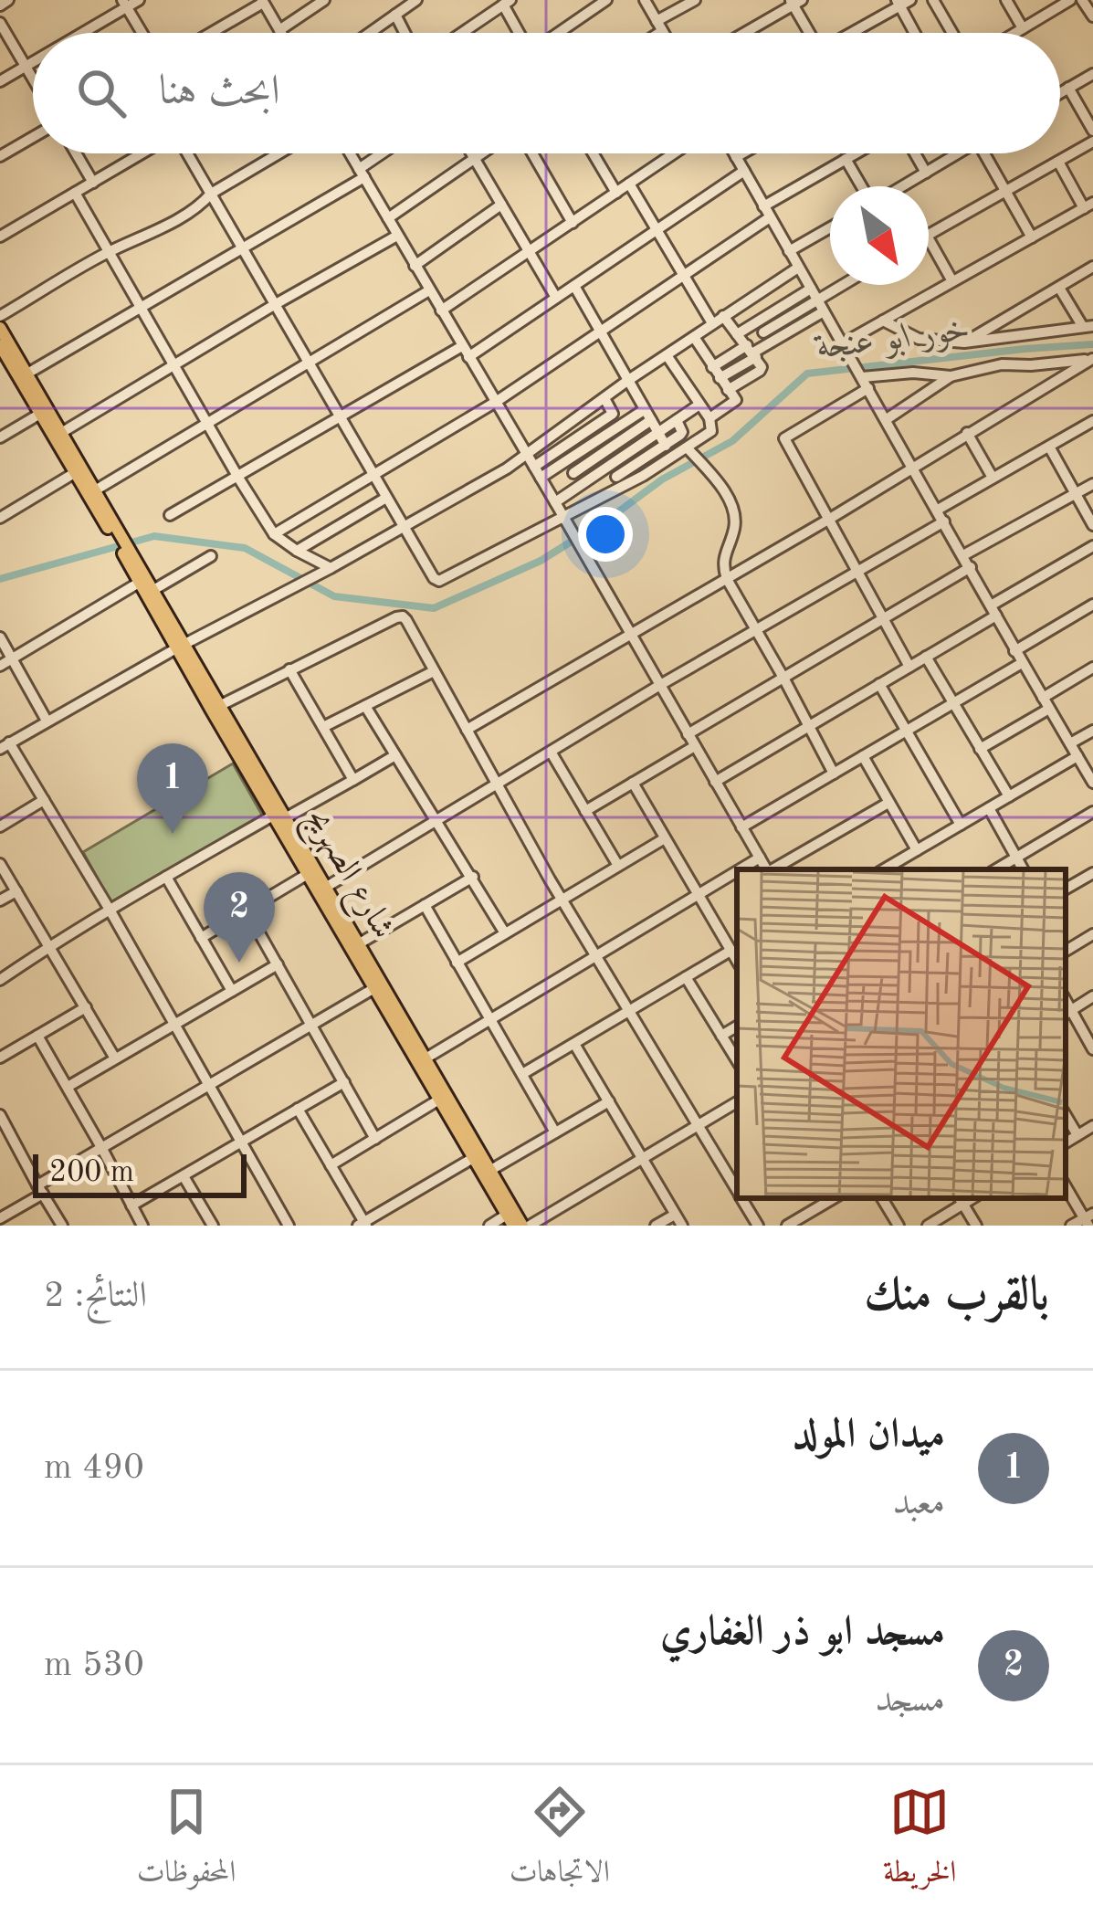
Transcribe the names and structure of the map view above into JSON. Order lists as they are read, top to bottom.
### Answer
{
  "streets": {
    "main road": ["شارع الصهريج"]
  },
  "water": ["خور ابو عنجة"],
  "scale_bar": "200 m",
  "north": "bottom right",
  "page": {
    "search": "ابحث هنا",
    "pins": ["1", "2"],
    "scale": "200 m",
    "heading": ["بالقرب منك", "النتائج: 2"],
    "list": [
      {
        "mark": "1",
        "name": "ميدان المولد",
        "note": "معبد",
        "value": "490 m"
      },
      {
        "mark": "2",
        "name": "مسجد ابو ذر الغفاري",
        "note": "مسجد",
        "value": "530 m"
      }
    ],
    "nav": ["الخريطة", "الاتجاهات", "المحفوظات"]
  }
}
